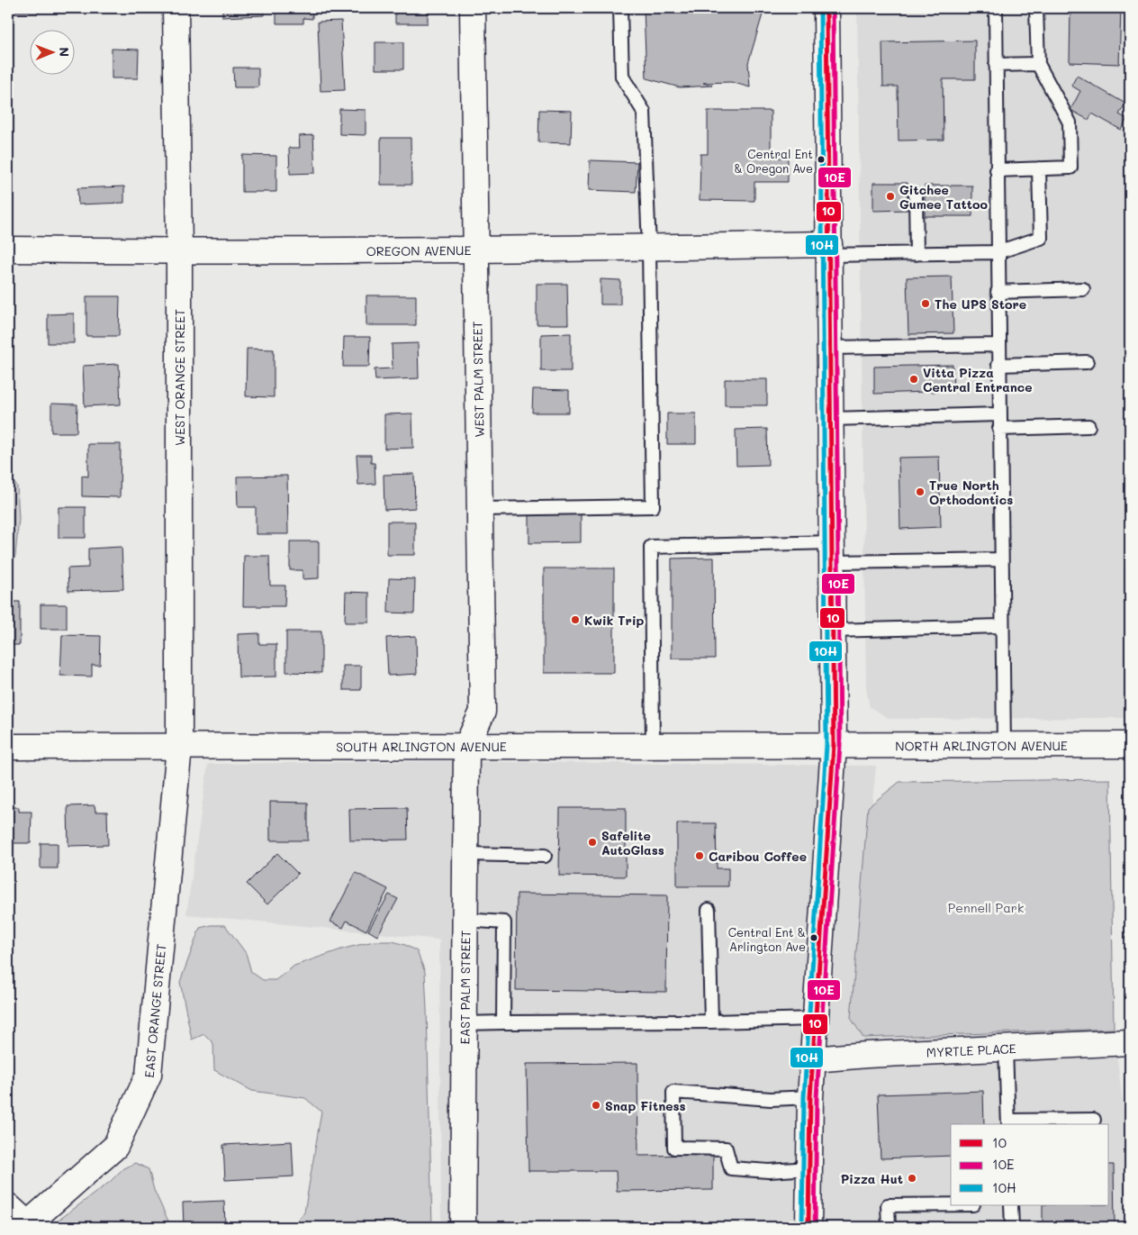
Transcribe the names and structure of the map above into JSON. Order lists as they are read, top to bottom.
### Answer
{
  "streets": {
    "main road": [
      "OREGON AVENUE",
      "WEST ORANGE STREET",
      "WEST PALM STREET",
      "NORTH ARLINGTON AVENUE",
      "SOUTH ARLINGTON AVENUE",
      "EAST PALM STREET",
      "EAST ORANGE STREET",
      "MYRTLE PLACE"
    ]
  },
  "crossings": [
    ["OREGON AVENUE", "WEST ORANGE STREET"],
    ["OREGON AVENUE", "WEST PALM STREET"],
    ["WEST ORANGE STREET", "SOUTH ARLINGTON AVENUE"],
    ["WEST ORANGE STREET", "EAST ORANGE STREET"],
    ["WEST PALM STREET", "SOUTH ARLINGTON AVENUE"],
    ["WEST PALM STREET", "EAST PALM STREET"],
    ["NORTH ARLINGTON AVENUE", "SOUTH ARLINGTON AVENUE"],
    ["SOUTH ARLINGTON AVENUE", "EAST PALM STREET"],
    ["SOUTH ARLINGTON AVENUE", "EAST ORANGE STREET"]
  ],
  "parks": ["Pennell Park"],
  "places": [
    "Central Ent & Oregon Ave",
    "Gitchee Gumee Tattoo",
    "The UPS Store",
    "Vitta Pizza Central Entrance",
    "True North Orthodontics",
    "Kwik Trip",
    "Safelite AutoGlass",
    "Caribou Coffee",
    "Central Ent & Arlington Ave",
    "Snap Fitness",
    "Pizza Hut"
  ],
  "lines": ["transit line 10", "transit line 10E", "transit line 10H"],
  "legend": ["10", "10E", "10H"],
  "north": "right"
}
